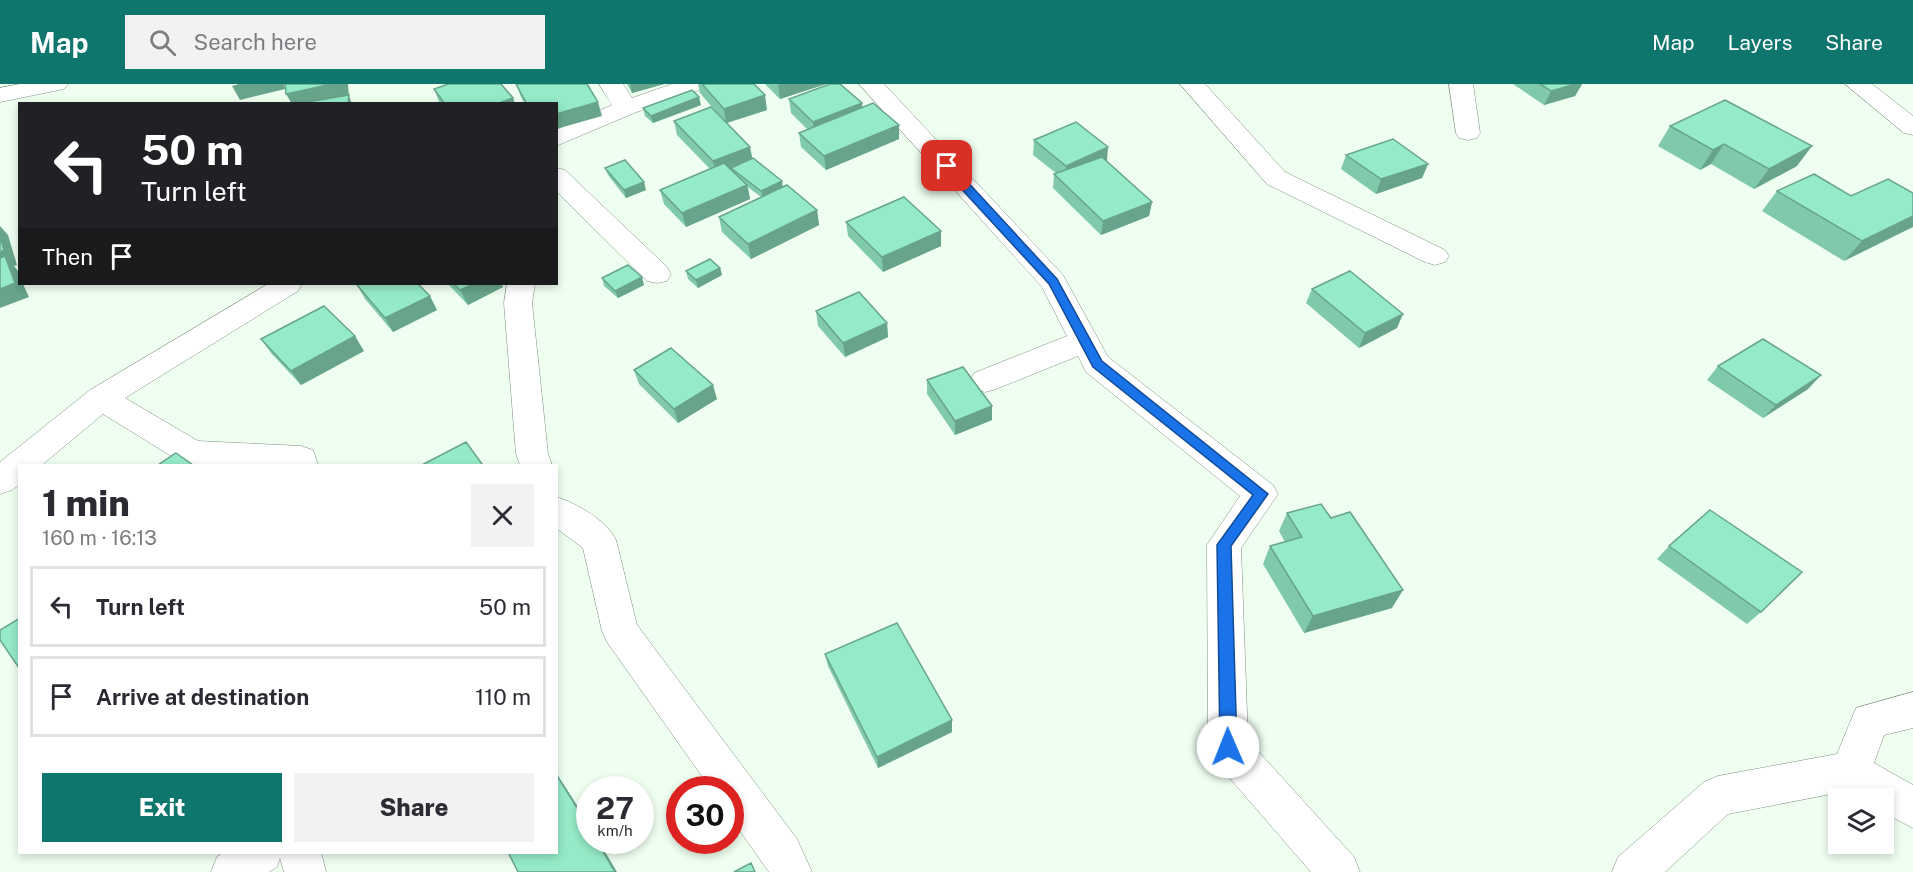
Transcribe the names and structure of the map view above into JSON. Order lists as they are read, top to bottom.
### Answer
{
  "page": {
    "header": "Map",
    "search": "Search here",
    "nav": ["Map", "Layers", "Share"],
    "turn": ["50 m", "Turn left"],
    "then": "Then",
    "heading": ["1 min", "160 m · 16:13"],
    "list": [
      {
        "name": "Turn left",
        "value": "50 m"
      },
      {
        "name": "Arrive at destination",
        "value": "110 m"
      }
    ],
    "buttons": ["Exit", "Share"],
    "speed": "27 km/h",
    "limit": "30"
  }
}
